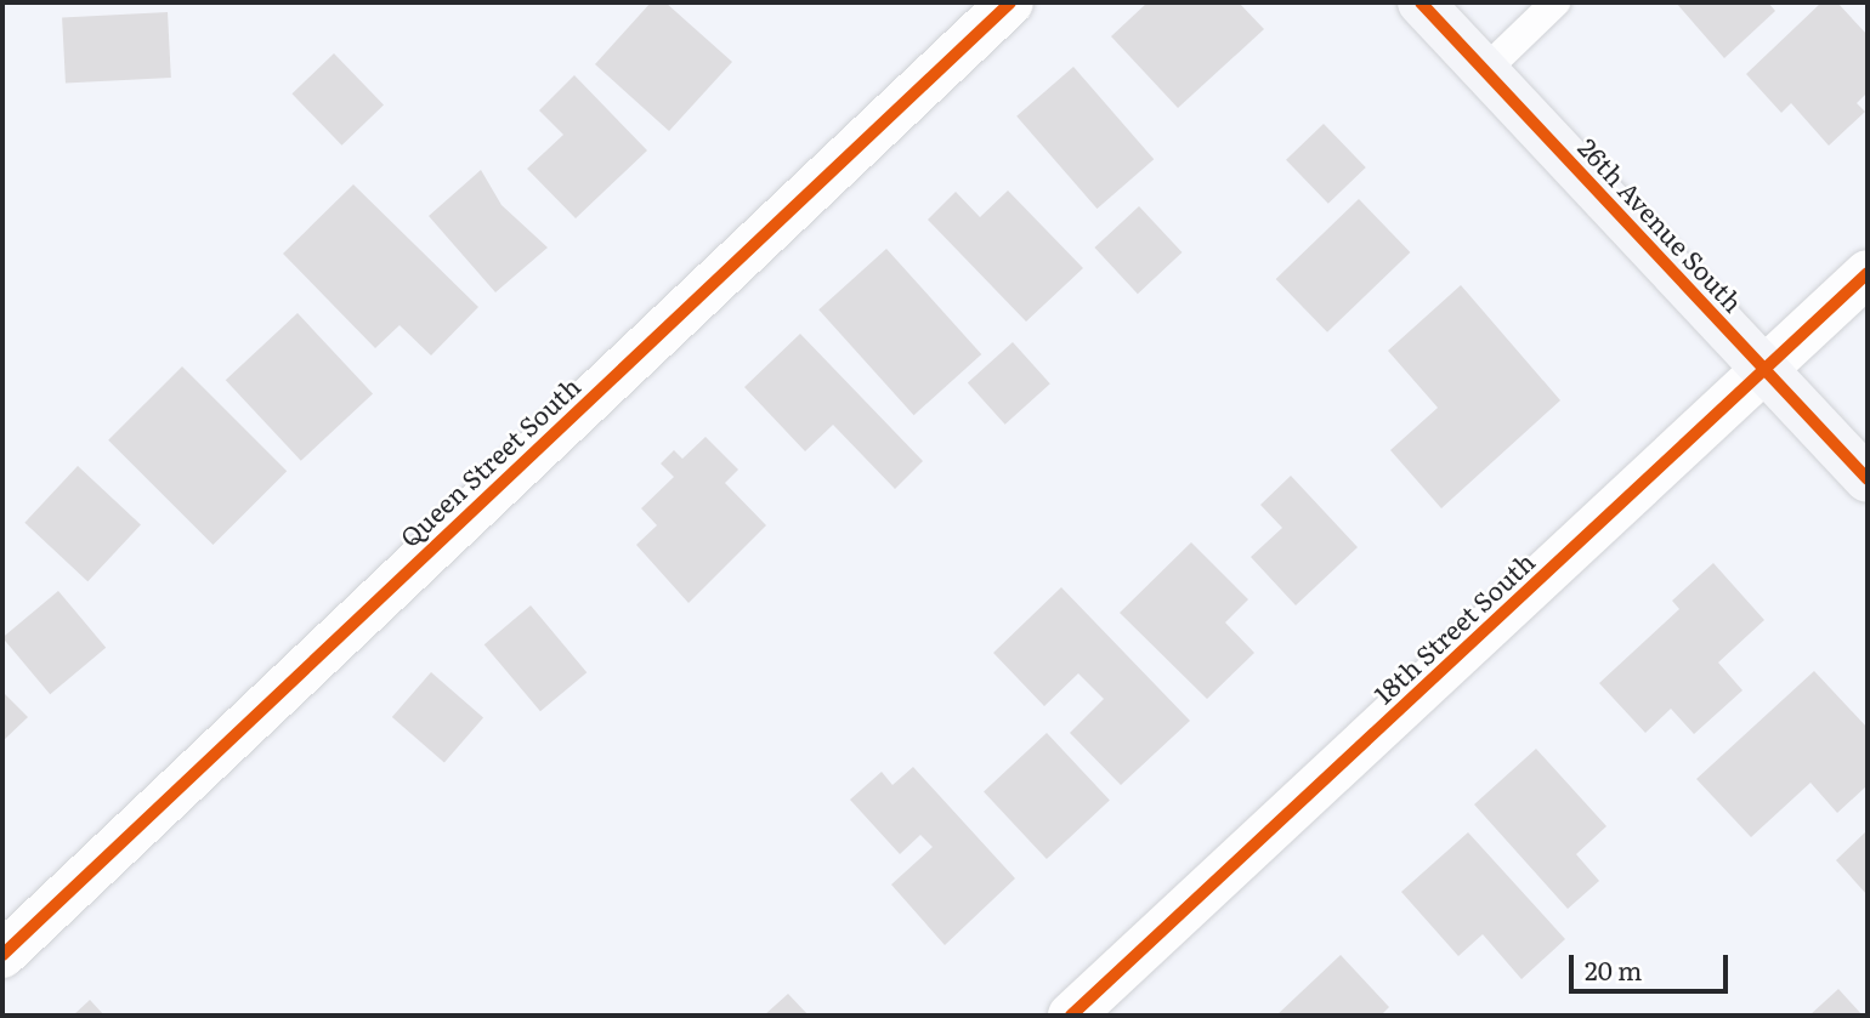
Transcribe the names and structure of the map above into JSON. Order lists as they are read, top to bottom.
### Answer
{
  "streets": {
    "street": ["26th Avenue South", "Queen Street South", "18th Street South"]
  },
  "crossings": [
    ["26th Avenue South", "18th Street South"]
  ],
  "scale_bar": "20 m"
}
